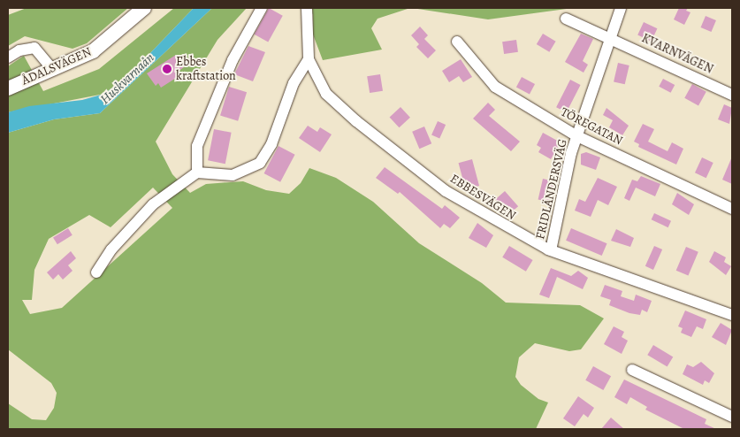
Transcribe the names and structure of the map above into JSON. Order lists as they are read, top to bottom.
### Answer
{
  "streets": {
    "main road": ["ÅDALSVÄGEN"],
    "street": [
      "KVARNVÄGEN",
      "TÖREGATAN",
      "FRIDLÄNDERSVÄG",
      "EBBESVÄGEN"
    ]
  },
  "crossings": [
    ["KVARNVÄGEN", "FRIDLÄNDERSVÄG"],
    ["TÖREGATAN", "FRIDLÄNDERSVÄG"],
    ["FRIDLÄNDERSVÄG", "EBBESVÄGEN"]
  ],
  "water": ["Huskvarnaån"],
  "places": ["Ebbes kraftstation"]
}
